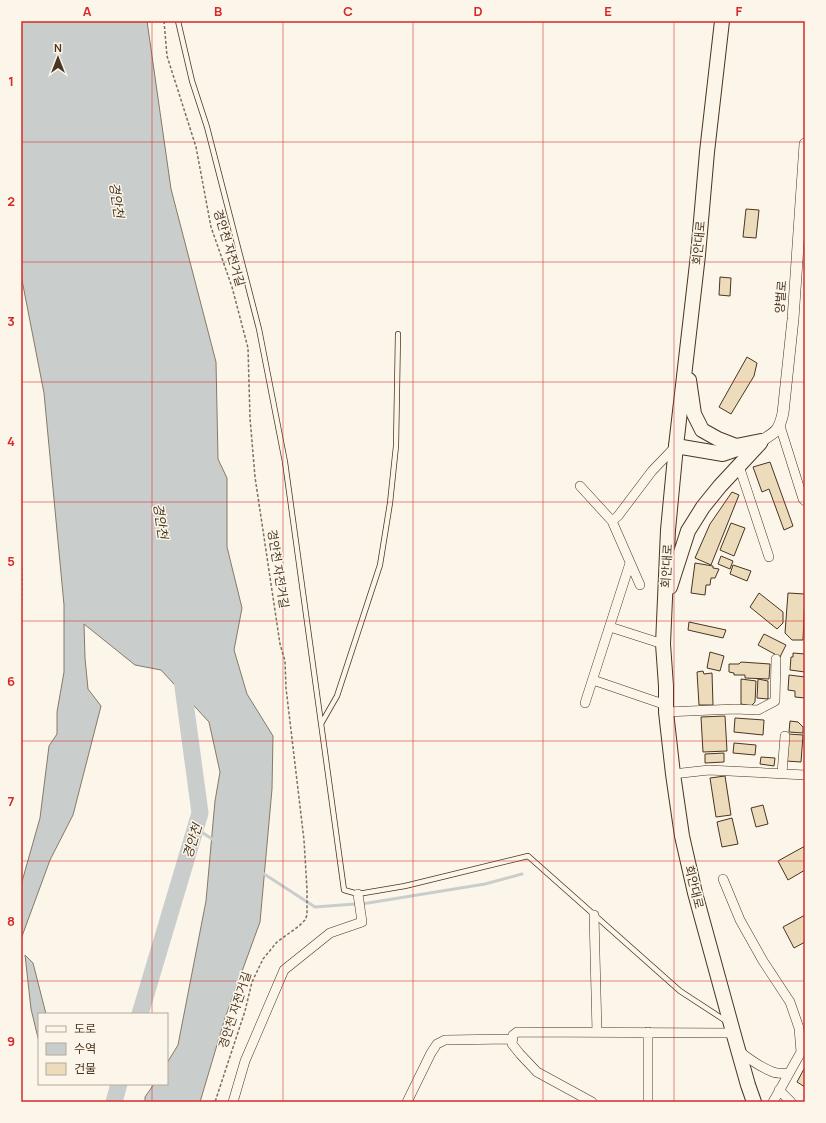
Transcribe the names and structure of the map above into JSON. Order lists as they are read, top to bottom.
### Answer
{
  "streets": {
    "main road": ["회안대로"],
    "street": ["양벌로"],
    "path": ["경안천 자전거길"]
  },
  "water": ["경안천"],
  "legend": ["도로", "수역", "건물"],
  "north": "top",
  "grid": {
    "columns": [
      "A",
      "B",
      "C",
      "D",
      "E",
      "F"
    ],
    "rows": [
      "1",
      "2",
      "3",
      "4",
      "5",
      "6",
      "7",
      "8",
      "9"
    ]
  }
}
